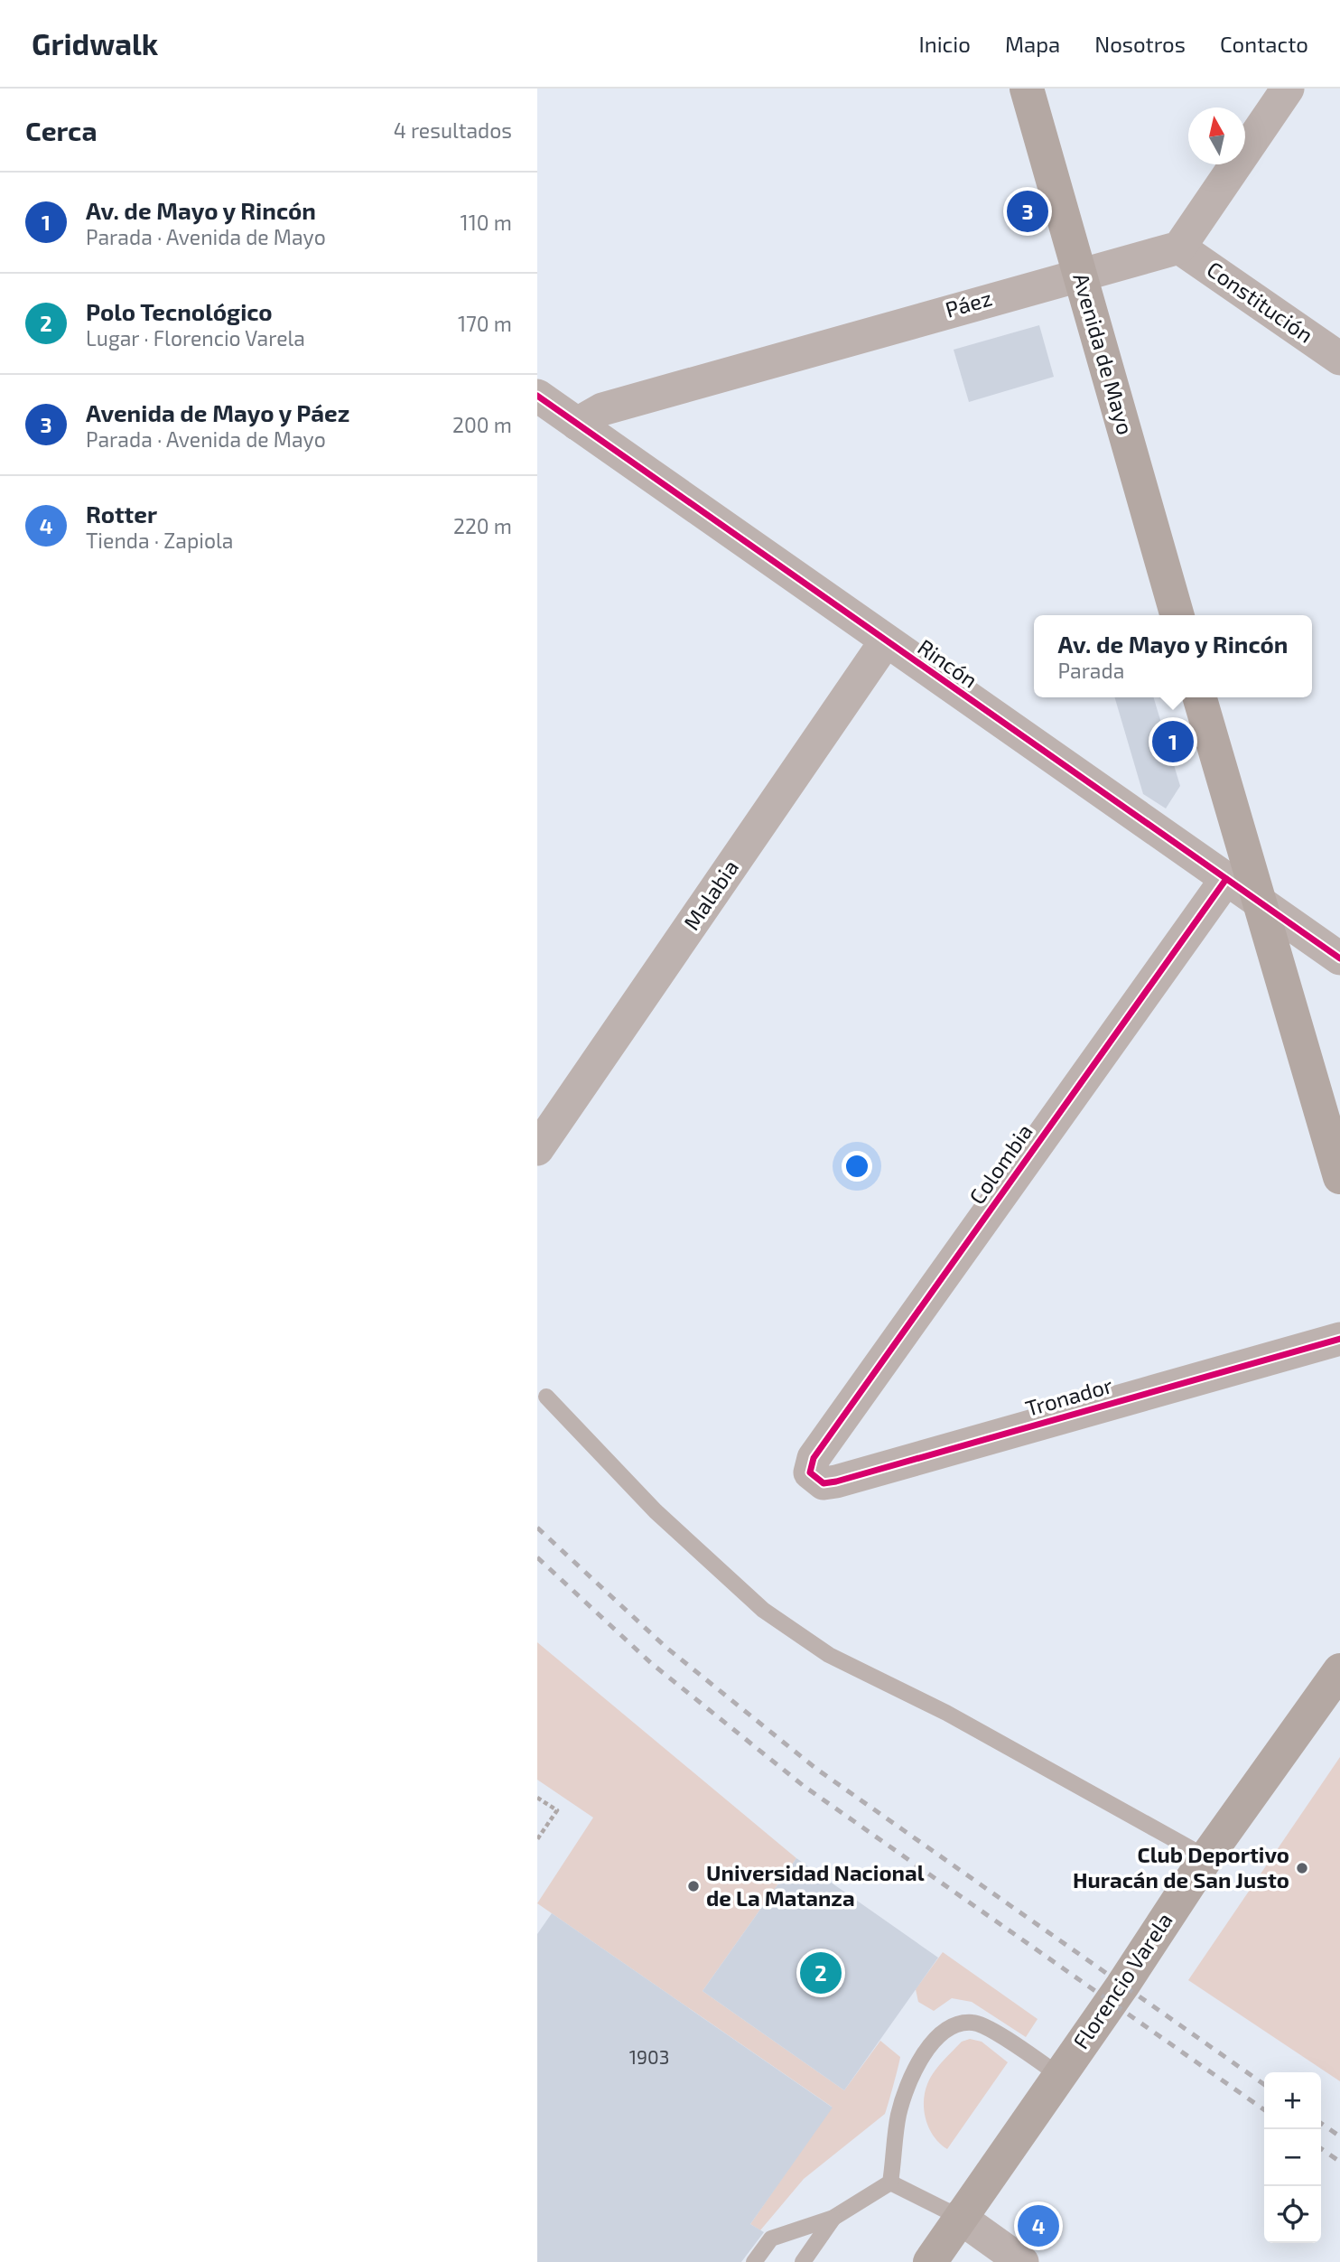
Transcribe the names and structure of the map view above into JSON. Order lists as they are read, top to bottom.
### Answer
{
  "streets": {
    "main road": ["Avenida de Mayo", "Florencio Varela"],
    "street": [
      "Constitución",
      "Páez",
      "Rincón",
      "Malabia",
      "Colombia",
      "Tronador"
    ]
  },
  "crossings": [
    ["Constitución", "Páez"],
    ["Páez", "Avenida de Mayo"],
    ["Páez", "Rincón"],
    ["Rincón", "Malabia"],
    ["Rincón", "Colombia"],
    ["Colombia", "Tronador"]
  ],
  "places": ["Club Deportivo Huracán de San Justo", "Universidad Nacional de La Matanza"],
  "house_numbers": ["1903"],
  "north": "top",
  "page": {
    "header": "Gridwalk",
    "nav": [
      "Inicio",
      "Mapa",
      "Nosotros",
      "Contacto"
    ],
    "heading": ["Cerca", "4 resultados"],
    "list": [
      {
        "mark": "1",
        "name": "Av. de Mayo y Rincón",
        "note": "Parada · Avenida de Mayo",
        "value": "110 m"
      },
      {
        "mark": "2",
        "name": "Polo Tecnológico",
        "note": "Lugar · Florencio Varela",
        "value": "170 m"
      },
      {
        "mark": "3",
        "name": "Avenida de Mayo y Páez",
        "note": "Parada · Avenida de Mayo",
        "value": "200 m"
      },
      {
        "mark": "4",
        "name": "Rotter",
        "note": "Tienda · Zapiola",
        "value": "220 m"
      }
    ],
    "pins": [
      "3",
      "1",
      "2",
      "4"
    ],
    "popup": ["Av. de Mayo y Rincón", "Parada"],
    "map_buttons": ["+", "−"]
  }
}
